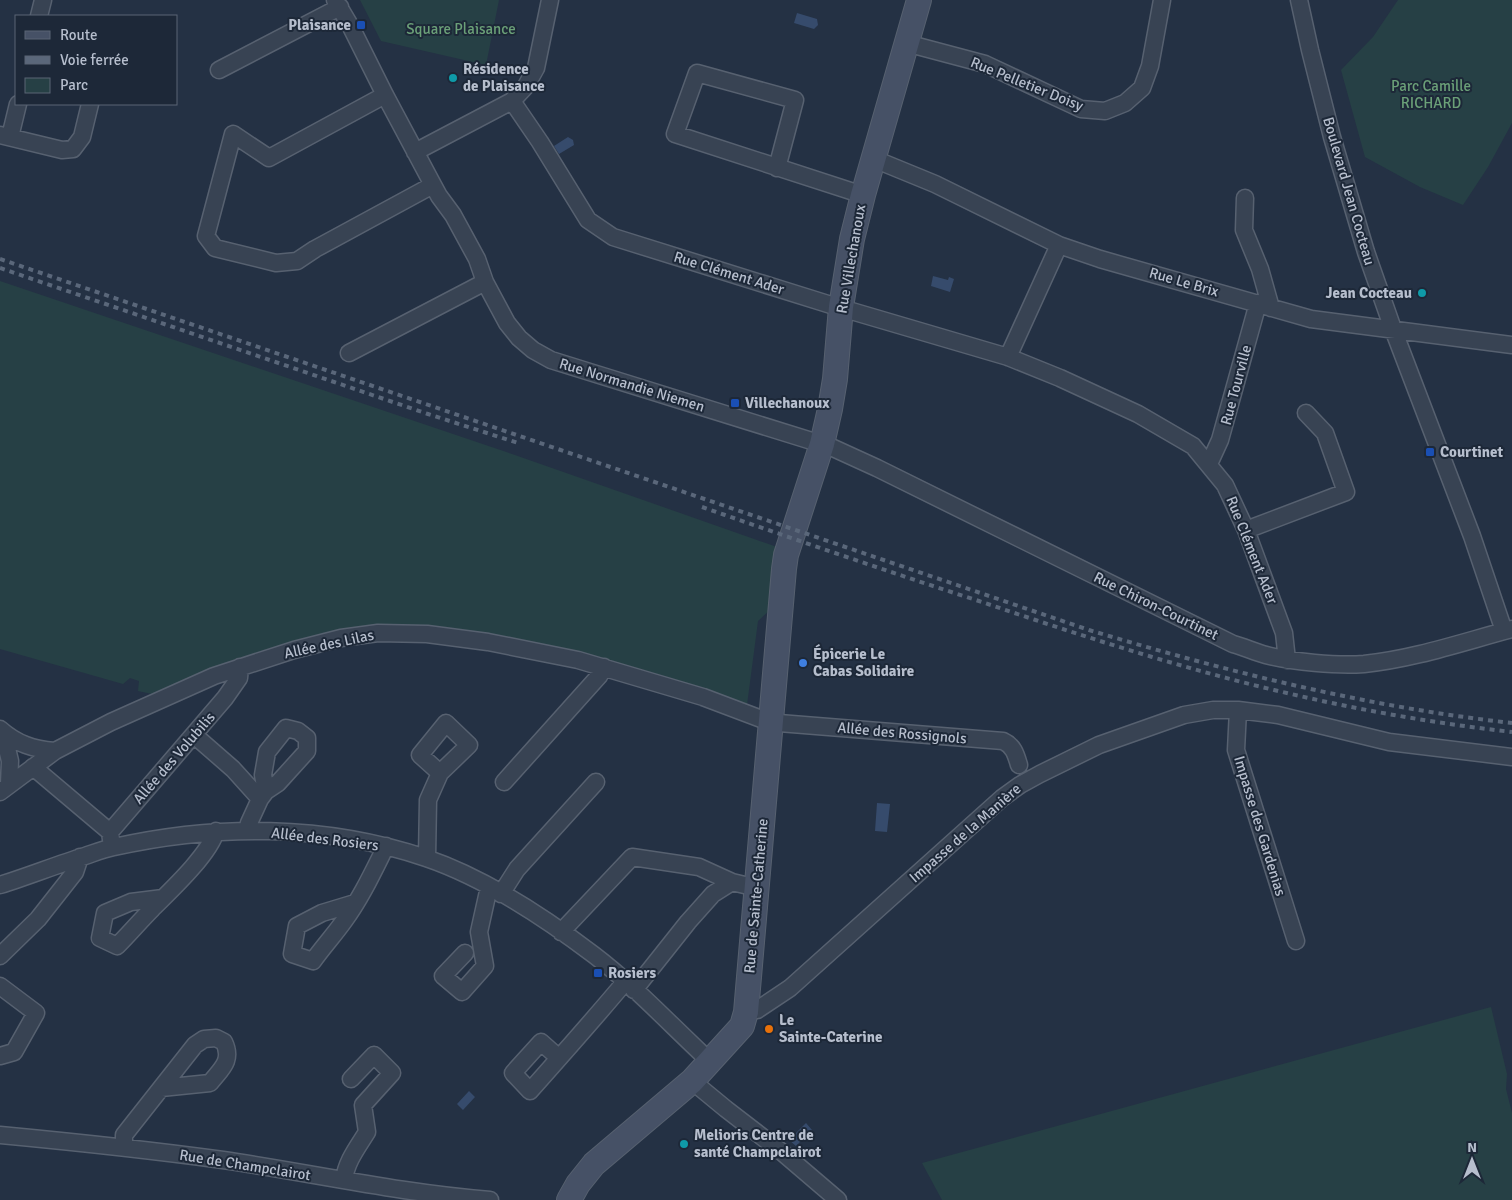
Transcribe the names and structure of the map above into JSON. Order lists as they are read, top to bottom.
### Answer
{
  "streets": {
    "street": [
      "Rue Pelletier Doisy",
      "Boulevard Jean Cocteau",
      "Rue Villechanoux",
      "Rue Clément Ader",
      "Rue Le Brix",
      "Rue Normandie Niemen",
      "Rue Tourville",
      "Rue Chiron-Courtinet",
      "Allée des Lilas",
      "Allée des Rossignols",
      "Allée des Volubilis",
      "Impasse des Gardenias",
      "Impasse de la Manière",
      "Allée des Rosiers",
      "Rue de Sainte-Catherine",
      "Rue de Champclairot"
    ]
  },
  "crossings": [
    ["Rue Pelletier Doisy", "Rue Villechanoux"],
    ["Boulevard Jean Cocteau", "Rue Le Brix"],
    ["Boulevard Jean Cocteau", "Rue Chiron-Courtinet"],
    ["Rue Villechanoux", "Rue Clément Ader"],
    ["Rue Villechanoux", "Rue Le Brix"],
    ["Rue Villechanoux", "Rue Normandie Niemen"],
    ["Rue Villechanoux", "Rue Chiron-Courtinet"],
    ["Rue Villechanoux", "Rue de Sainte-Catherine"],
    ["Rue Clément Ader", "Rue Tourville"],
    ["Rue Clément Ader", "Rue Chiron-Courtinet"],
    ["Rue Le Brix", "Rue Tourville"],
    ["Rue Normandie Niemen", "Rue Chiron-Courtinet"],
    ["Allée des Lilas", "Allée des Rossignols"],
    ["Allée des Lilas", "Allée des Volubilis"],
    ["Allée des Lilas", "Rue de Sainte-Catherine"],
    ["Allée des Rossignols", "Rue de Sainte-Catherine"],
    ["Allée des Volubilis", "Allée des Rosiers"],
    ["Impasse des Gardenias", "Impasse de la Manière"],
    ["Impasse de la Manière", "Rue de Sainte-Catherine"],
    ["Allée des Rosiers", "Rue de Sainte-Catherine"]
  ],
  "parks": ["Square Plaisance", "Parc Camille RICHARD"],
  "places": {
    "transit": [
      "Plaisance",
      "Villechanoux",
      "Courtinet",
      "Rosiers"
    ],
    "other": [
      "Résidence de Plaisance",
      "Jean Cocteau",
      "Épicerie Le Cabas Solidaire",
      "Le Sainte-Caterine",
      "Melioris Centre de santé Champclairot"
    ]
  },
  "legend": ["Route", "Voie ferrée", "Parc"],
  "north": "top"
}
